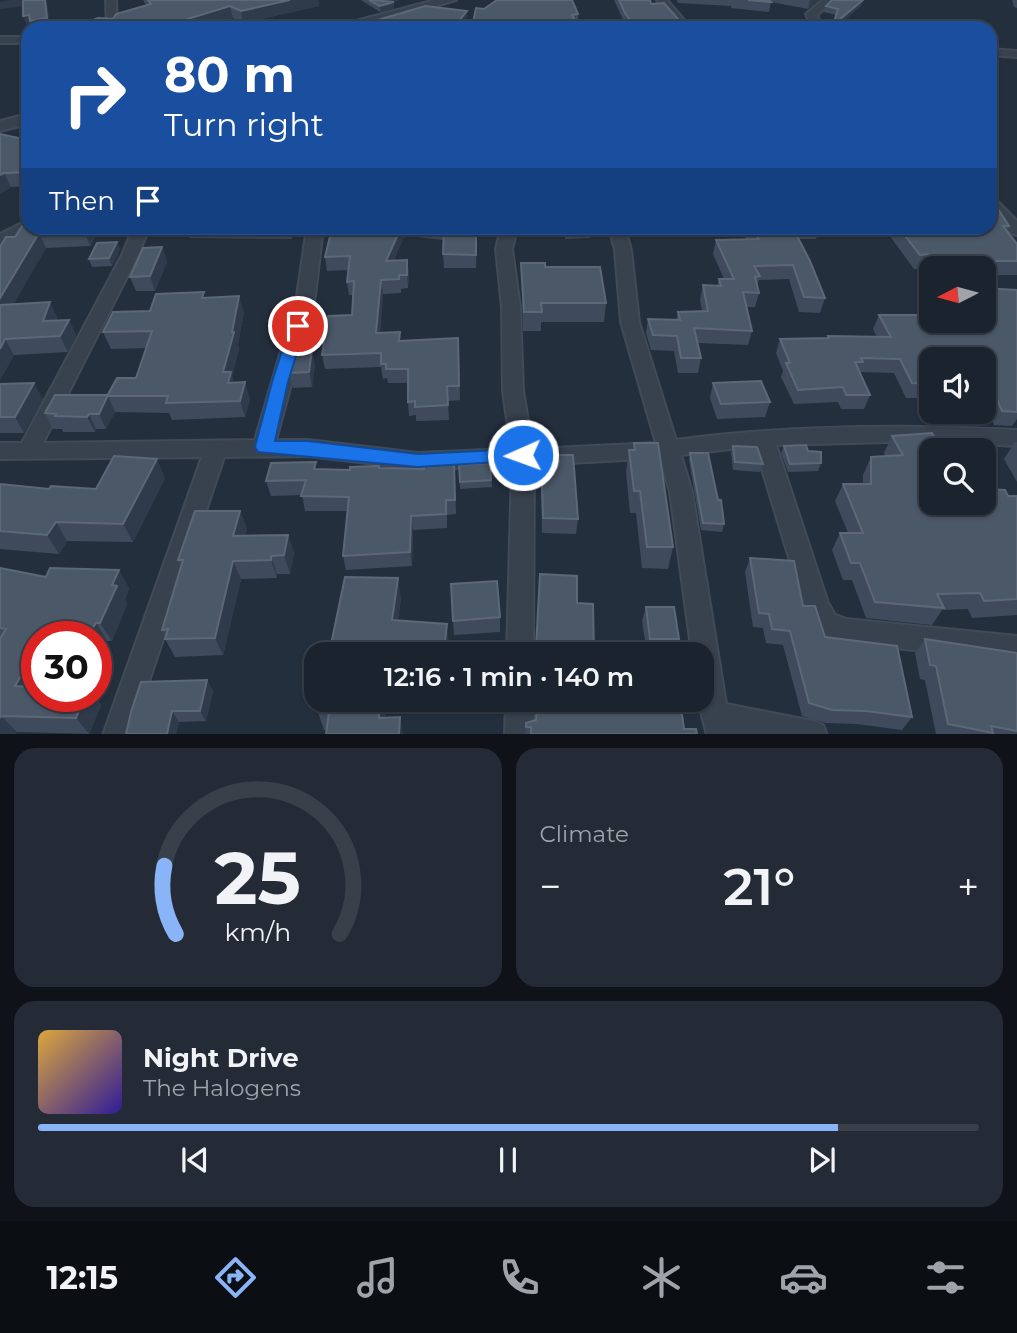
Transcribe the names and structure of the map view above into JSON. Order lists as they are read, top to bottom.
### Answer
{
  "north": "left",
  "page": {
    "turn": ["80 m", "Turn right"],
    "then": "Then",
    "limit": "30",
    "trip": "12:16 · 1 min · 140 m",
    "tile": "Climate",
    "heat": ["−", "21°", "+"],
    "song": ["Night Drive", "The Halogens"],
    "tabs": "12:15",
    "gauge": ["25", "km/h"]
  }
}
